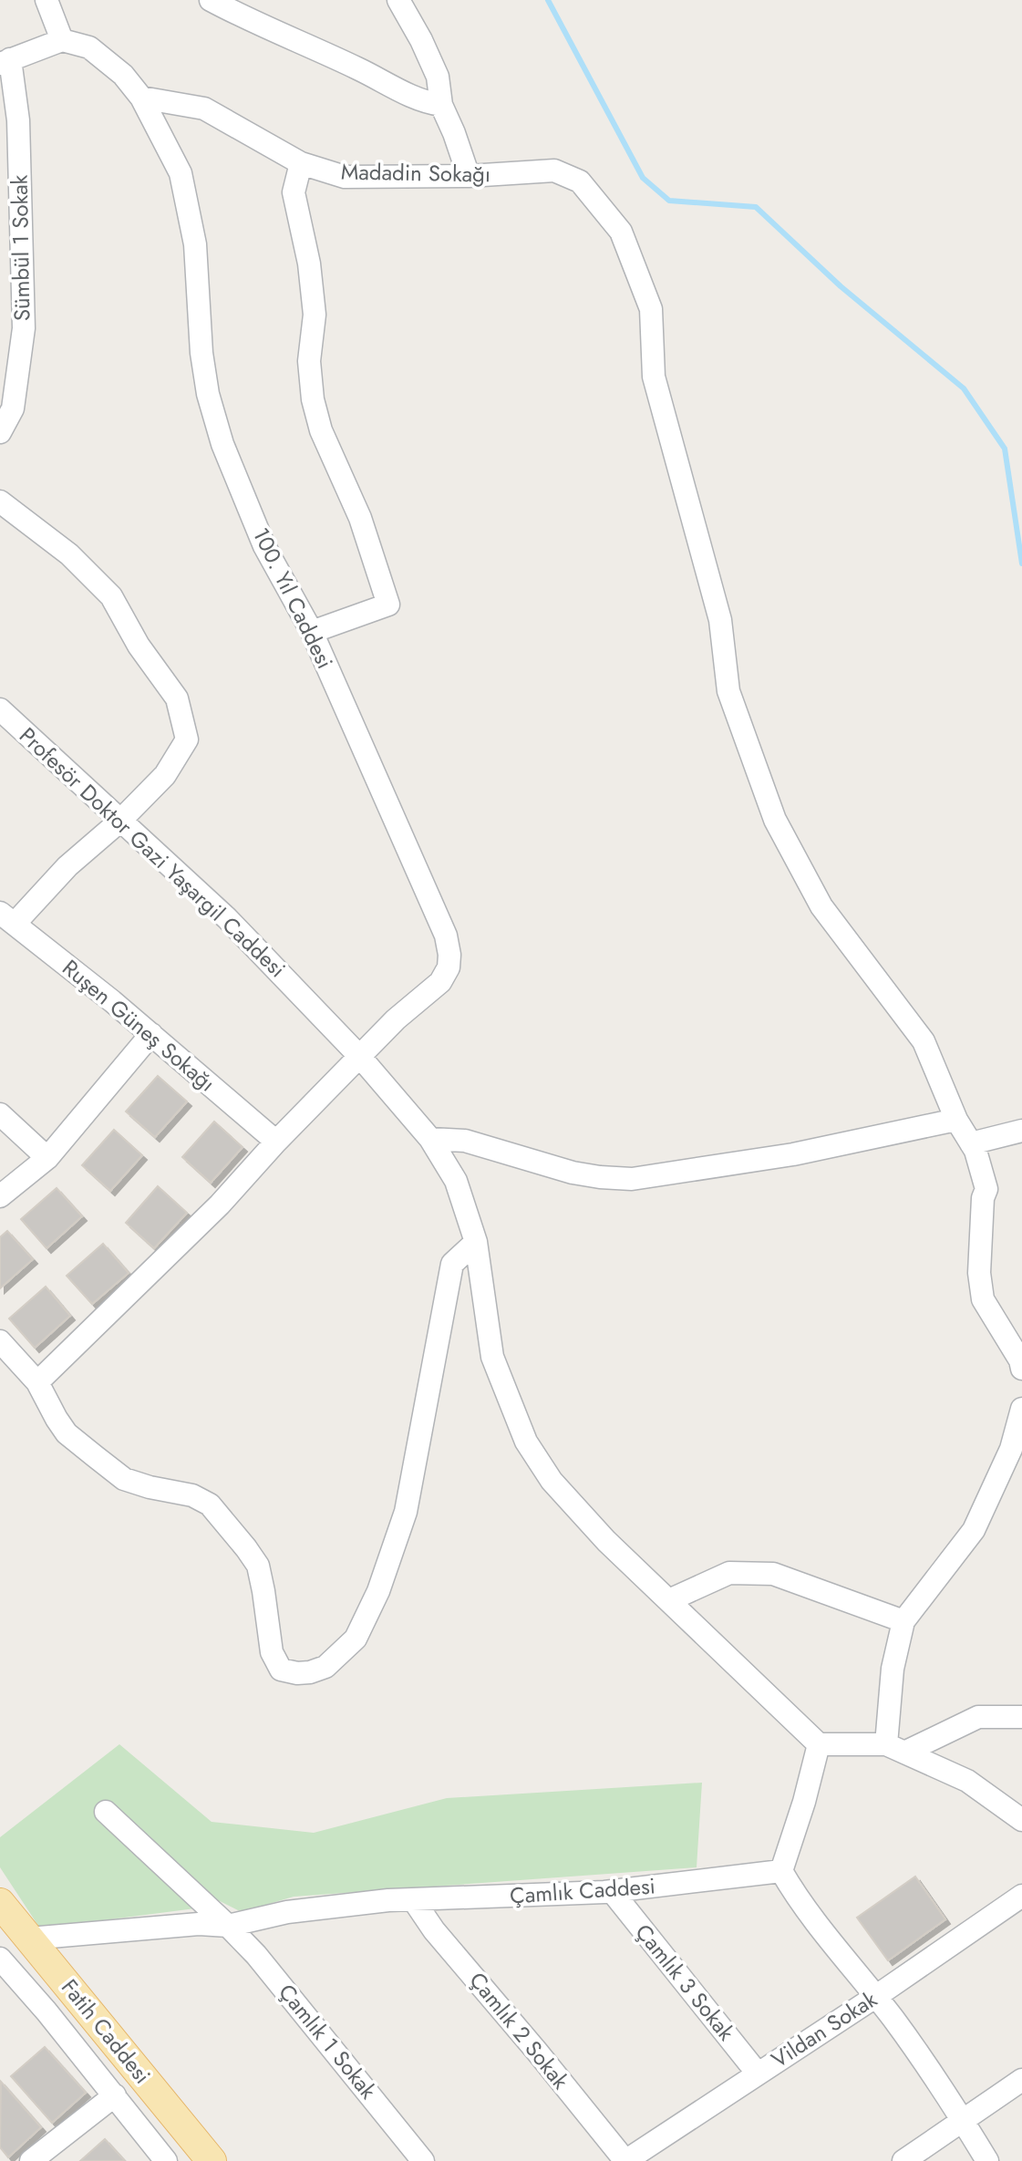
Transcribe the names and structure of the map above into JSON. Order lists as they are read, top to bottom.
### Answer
{
  "streets": {
    "main road": ["Fatih Caddesi"],
    "street": [
      "Madadin Sokağı",
      "Sümbül 1 Sokak",
      "100. Yıl Caddesi",
      "Profesör Doktor Gazi Yaşargil Caddesi",
      "Ruşen Güneş Sokağı",
      "Çamlık Caddesi",
      "Çamlık 3 Sokak",
      "Vildan Sokak",
      "Çamlık 2 Sokak",
      "Çamlık 1 Sokak"
    ]
  },
  "crossings": [
    ["Madadin Sokağı", "100. Yıl Caddesi"],
    ["100. Yıl Caddesi", "Profesör Doktor Gazi Yaşargil Caddesi"],
    ["100. Yıl Caddesi", "Ruşen Güneş Sokağı"],
    ["Çamlık Caddesi", "Çamlık 3 Sokak"],
    ["Çamlık Caddesi", "Çamlık 2 Sokak"],
    ["Çamlık Caddesi", "Fatih Caddesi"],
    ["Çamlık Caddesi", "Çamlık 1 Sokak"],
    ["Çamlık 3 Sokak", "Vildan Sokak"],
    ["Vildan Sokak", "Çamlık 2 Sokak"]
  ]
}
